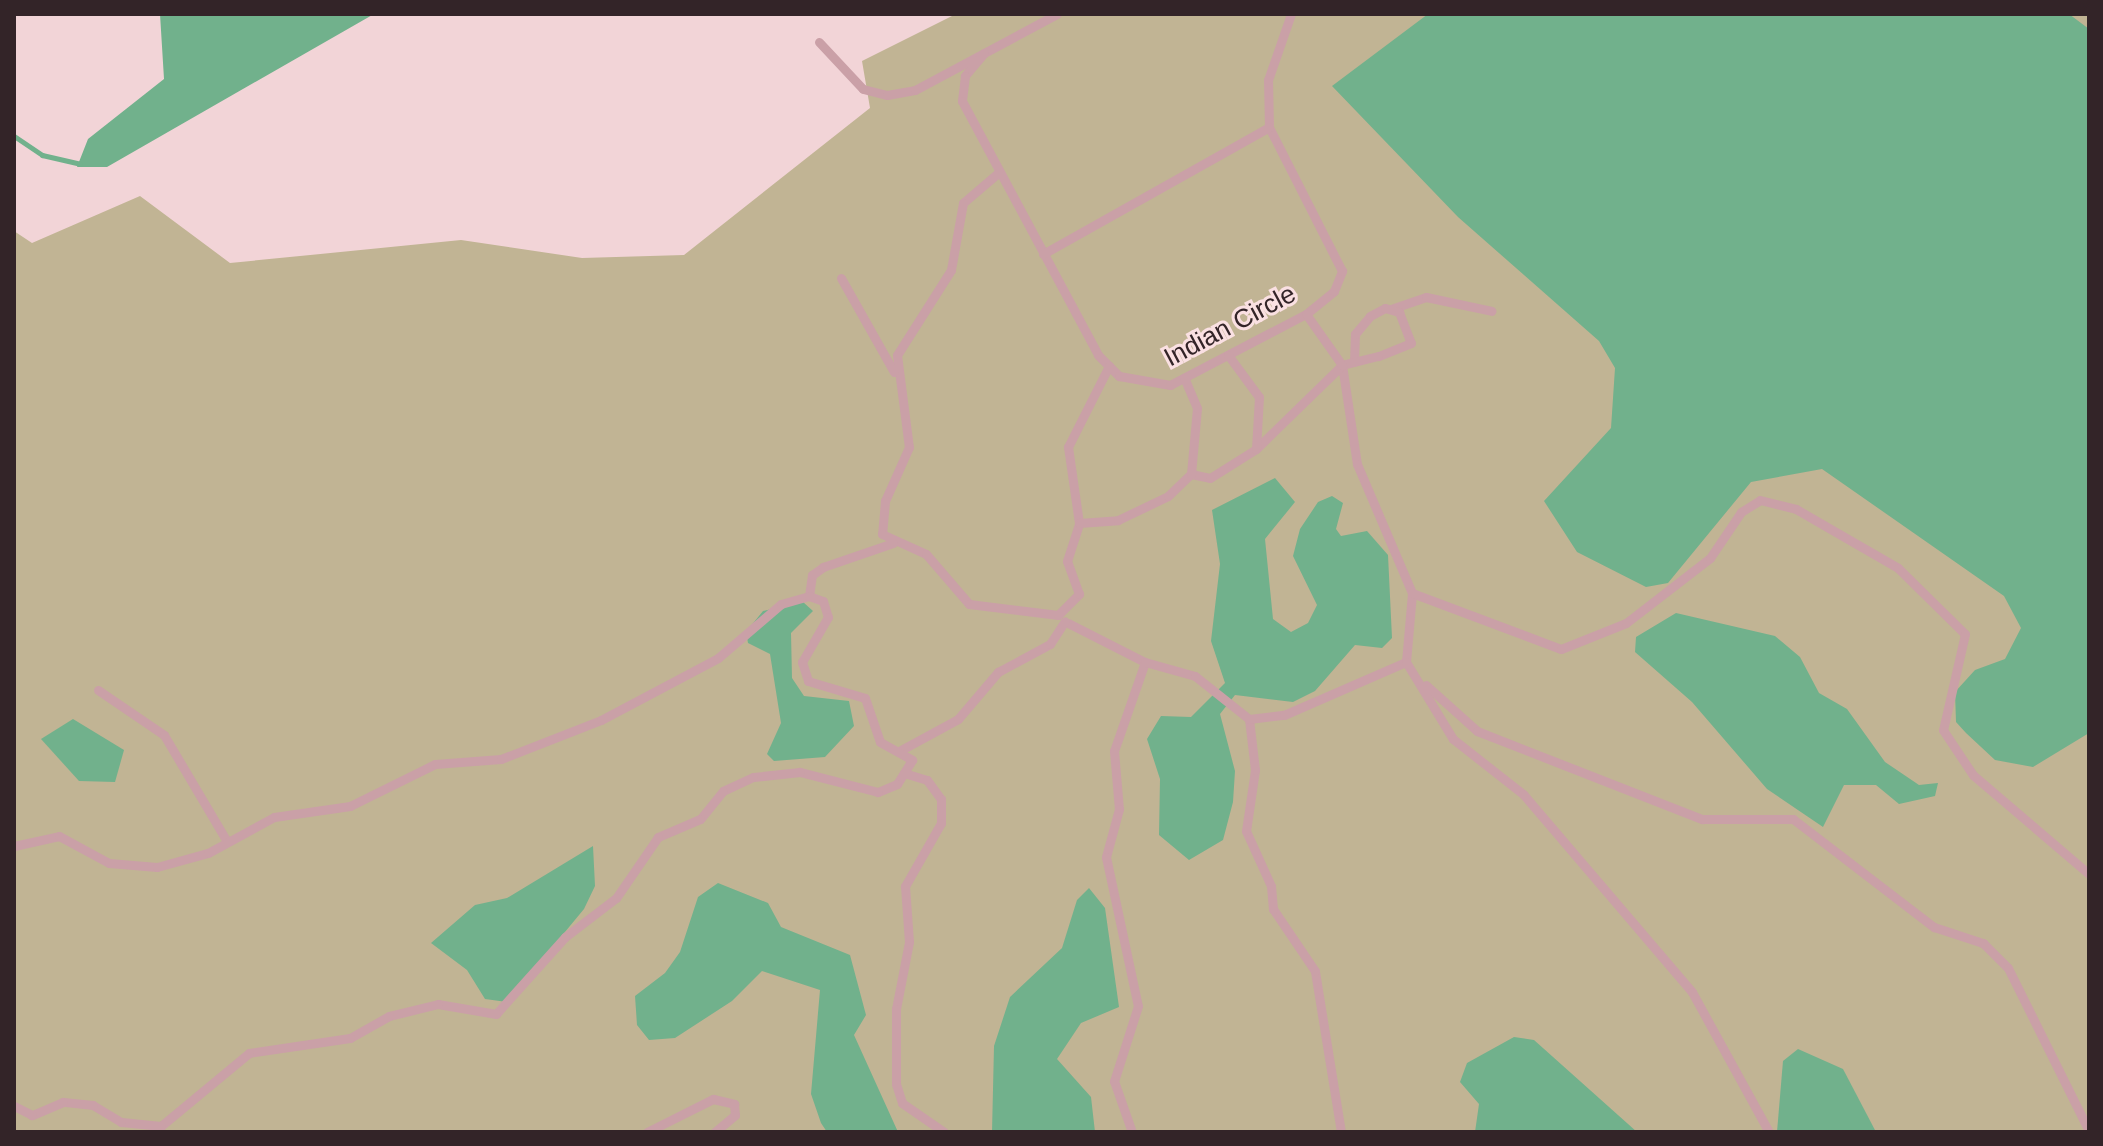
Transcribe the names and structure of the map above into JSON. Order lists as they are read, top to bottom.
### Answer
{
  "streets": {
    "lane": ["Indian Circle"]
  }
}
